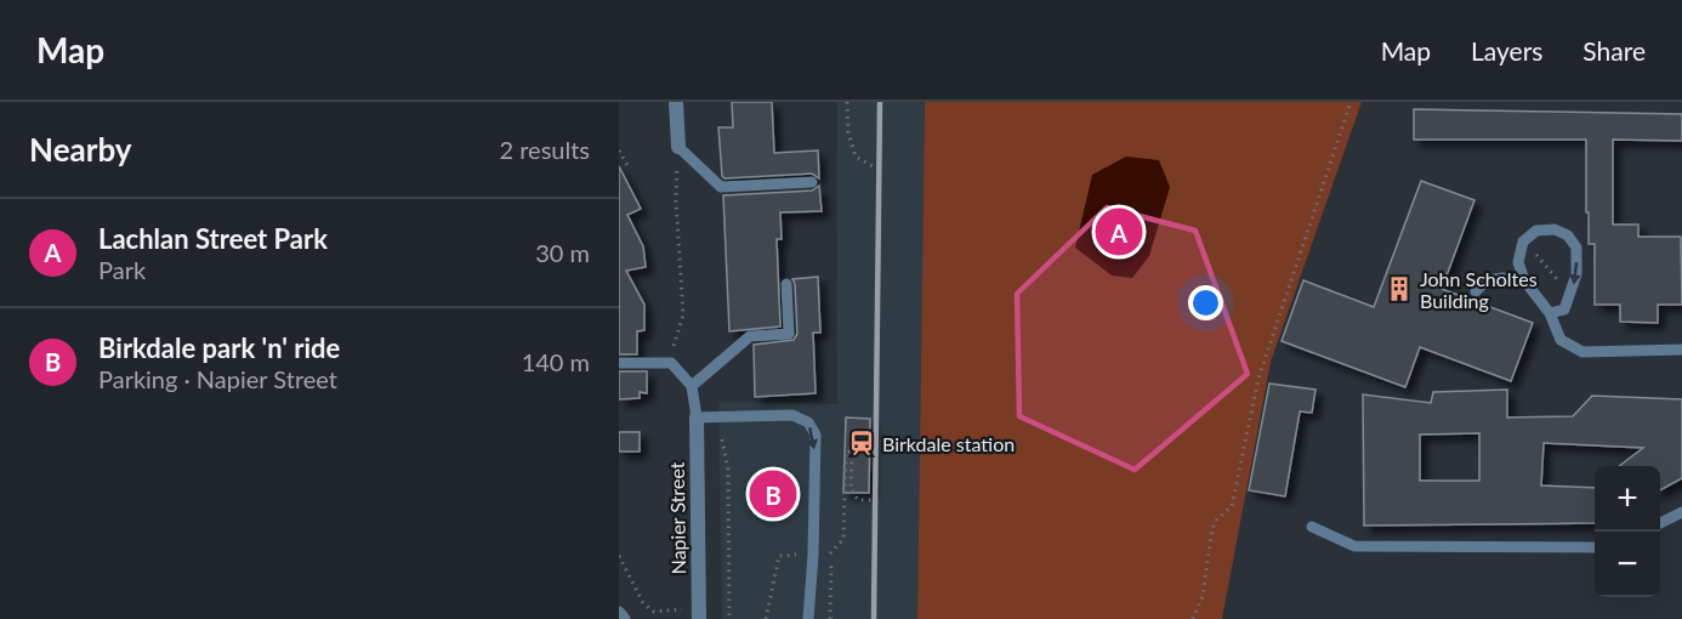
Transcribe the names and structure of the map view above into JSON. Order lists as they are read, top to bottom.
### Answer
{
  "streets": {
    "street": ["Napier Street"]
  },
  "places": {
    "building": ["John Scholtes Building"],
    "station": ["Birkdale station"]
  },
  "page": {
    "header": "Map",
    "nav": ["Map", "Layers", "Share"],
    "heading": ["Nearby", "2 results"],
    "list": [
      {
        "mark": "A",
        "name": "Lachlan Street Park",
        "note": "Park",
        "value": "30 m"
      },
      {
        "mark": "B",
        "name": "Birkdale park 'n' ride",
        "note": "Parking · Napier Street",
        "value": "140 m"
      }
    ],
    "pins": ["A", "B"],
    "map_buttons": ["+", "−"]
  }
}
